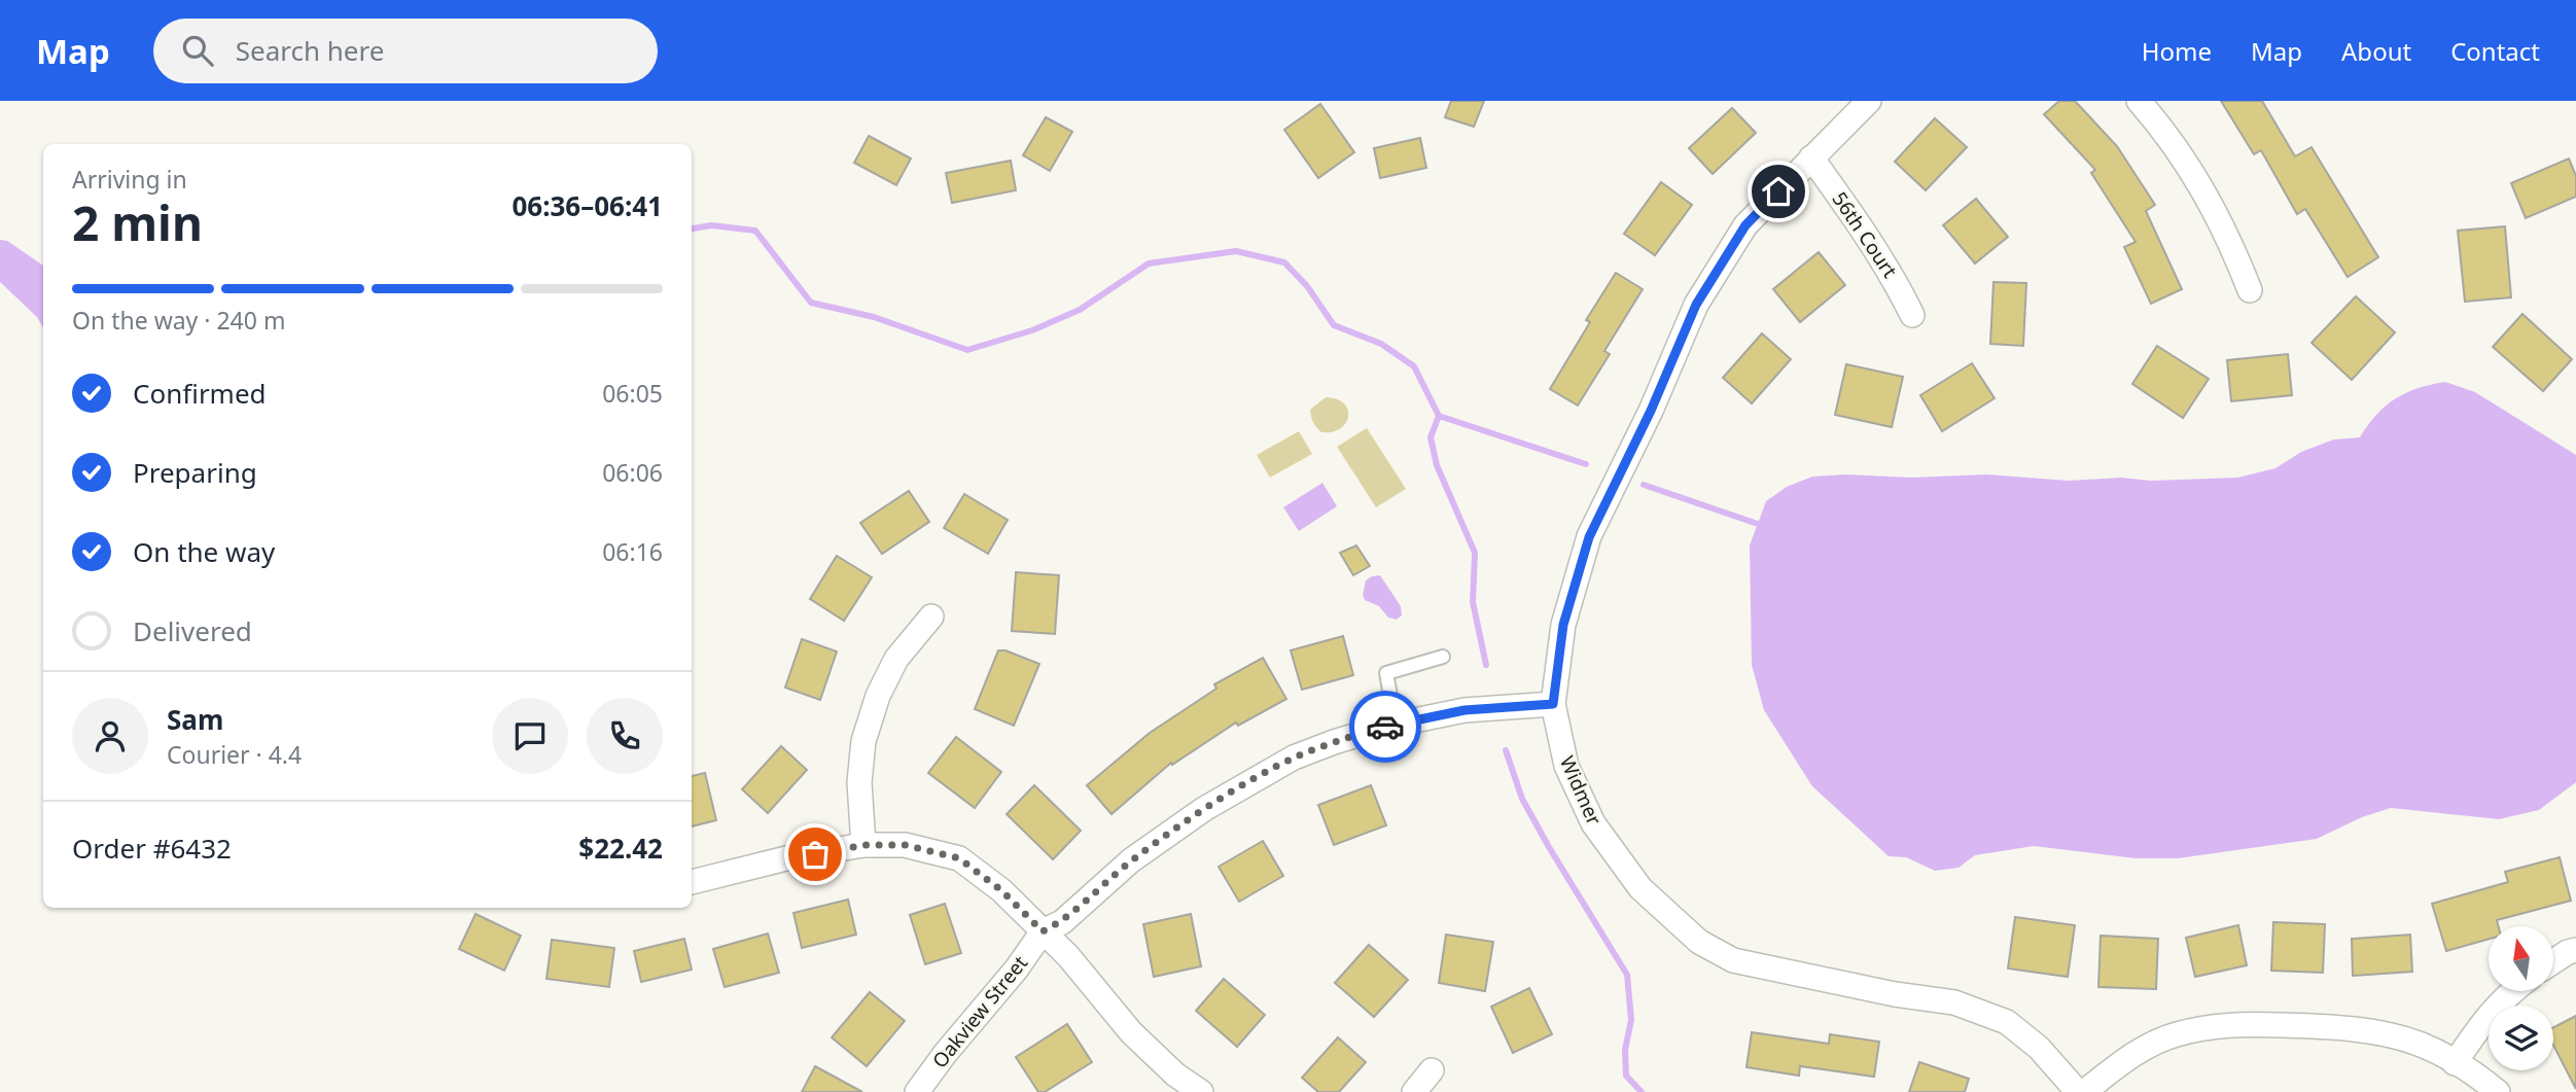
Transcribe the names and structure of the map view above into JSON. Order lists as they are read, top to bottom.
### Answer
{
  "streets": {
    "street": ["56th Court", "Widmer", "Oakview Street"]
  },
  "crossings": [
    ["56th Court", "Widmer"]
  ],
  "north": "top",
  "page": {
    "header": "Map",
    "search": "Search here",
    "nav": [
      "Home",
      "Map",
      "About",
      "Contact"
    ],
    "heading": ["2 min", "Arriving in", "06:36–06:41"],
    "panel": [
      "Sam",
      "Courier · 4.4",
      "Order #6432",
      "$22.42"
    ],
    "bar": "On the way · 240 m",
    "list": [
      ["Confirmed", "06:05"],
      ["Preparing", "06:06"],
      ["On the way", "06:16"],
      "Delivered"
    ]
  }
}
